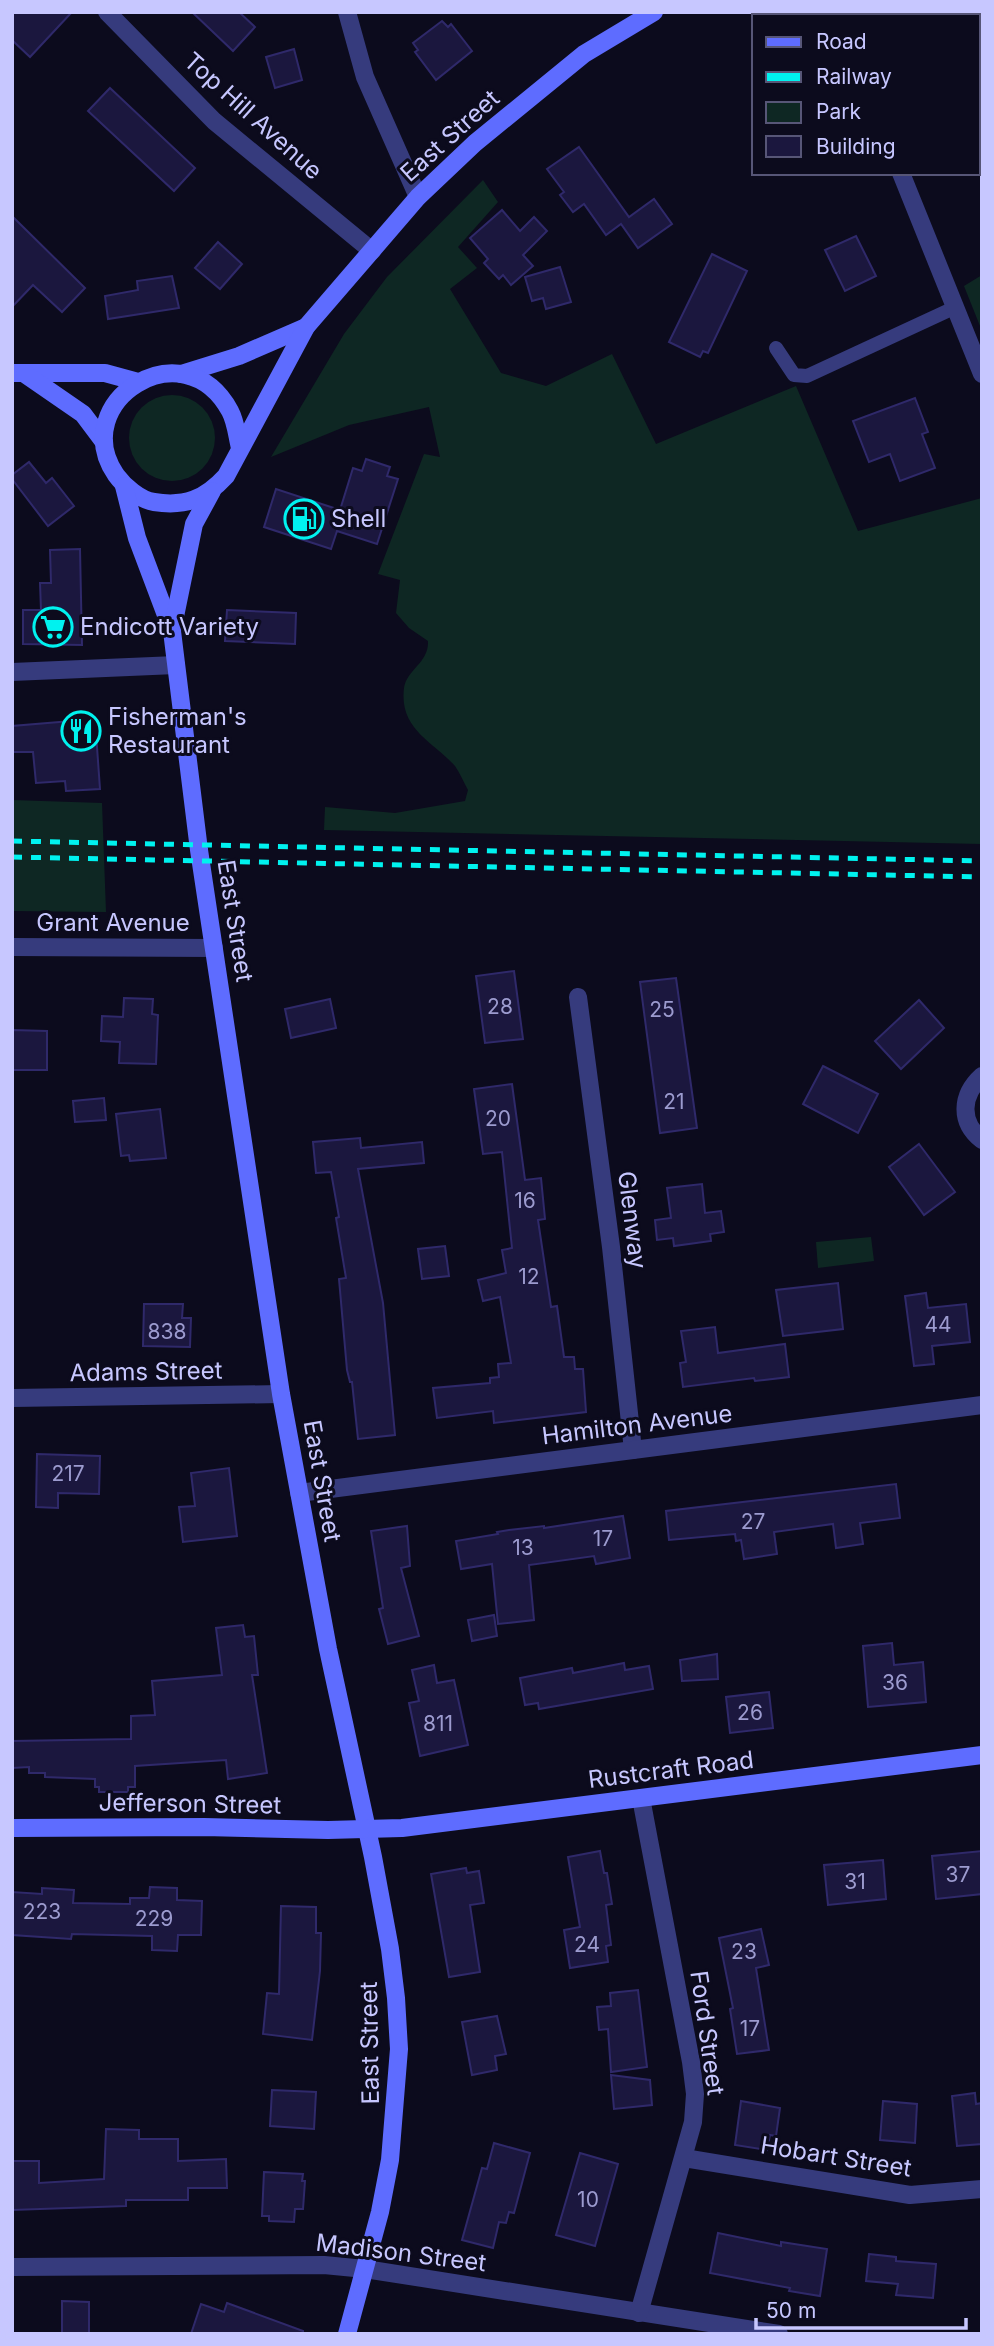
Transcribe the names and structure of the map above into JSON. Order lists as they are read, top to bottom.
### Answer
{
  "streets": {
    "main road": ["East Street", "Rustcraft Road", "Jefferson Street"],
    "street": [
      "Top Hill Avenue",
      "Grant Avenue",
      "Glenway",
      "Adams Street",
      "Hamilton Avenue",
      "Ford Street",
      "Hobart Street",
      "Madison Street"
    ]
  },
  "crossings": [
    ["Top Hill Avenue", "East Street"],
    ["East Street", "Grant Avenue"],
    ["East Street", "Adams Street"],
    ["East Street", "Hamilton Avenue"],
    ["East Street", "Rustcraft Road"],
    ["East Street", "Jefferson Street"],
    ["East Street", "Madison Street"],
    ["Glenway", "Hamilton Avenue"],
    ["Rustcraft Road", "Jefferson Street"],
    ["Rustcraft Road", "Ford Street"],
    ["Ford Street", "Hobart Street"],
    ["Ford Street", "Madison Street"]
  ],
  "places": {
    "fuel station": ["Shell"],
    "supermarket": ["Endicott Variety"],
    "restaurant": ["Fisherman's Restaurant"]
  },
  "house_numbers": [
    "28",
    "25",
    "21",
    "20",
    "16",
    "12",
    "44",
    "838",
    "217",
    "27",
    "17",
    "13",
    "36",
    "26",
    "811",
    "37",
    "31",
    "223",
    "229",
    "24",
    "23",
    "17",
    "10"
  ],
  "legend": [
    "Road",
    "Railway",
    "Park",
    "Building"
  ],
  "scale_bar": "50 m"
}
